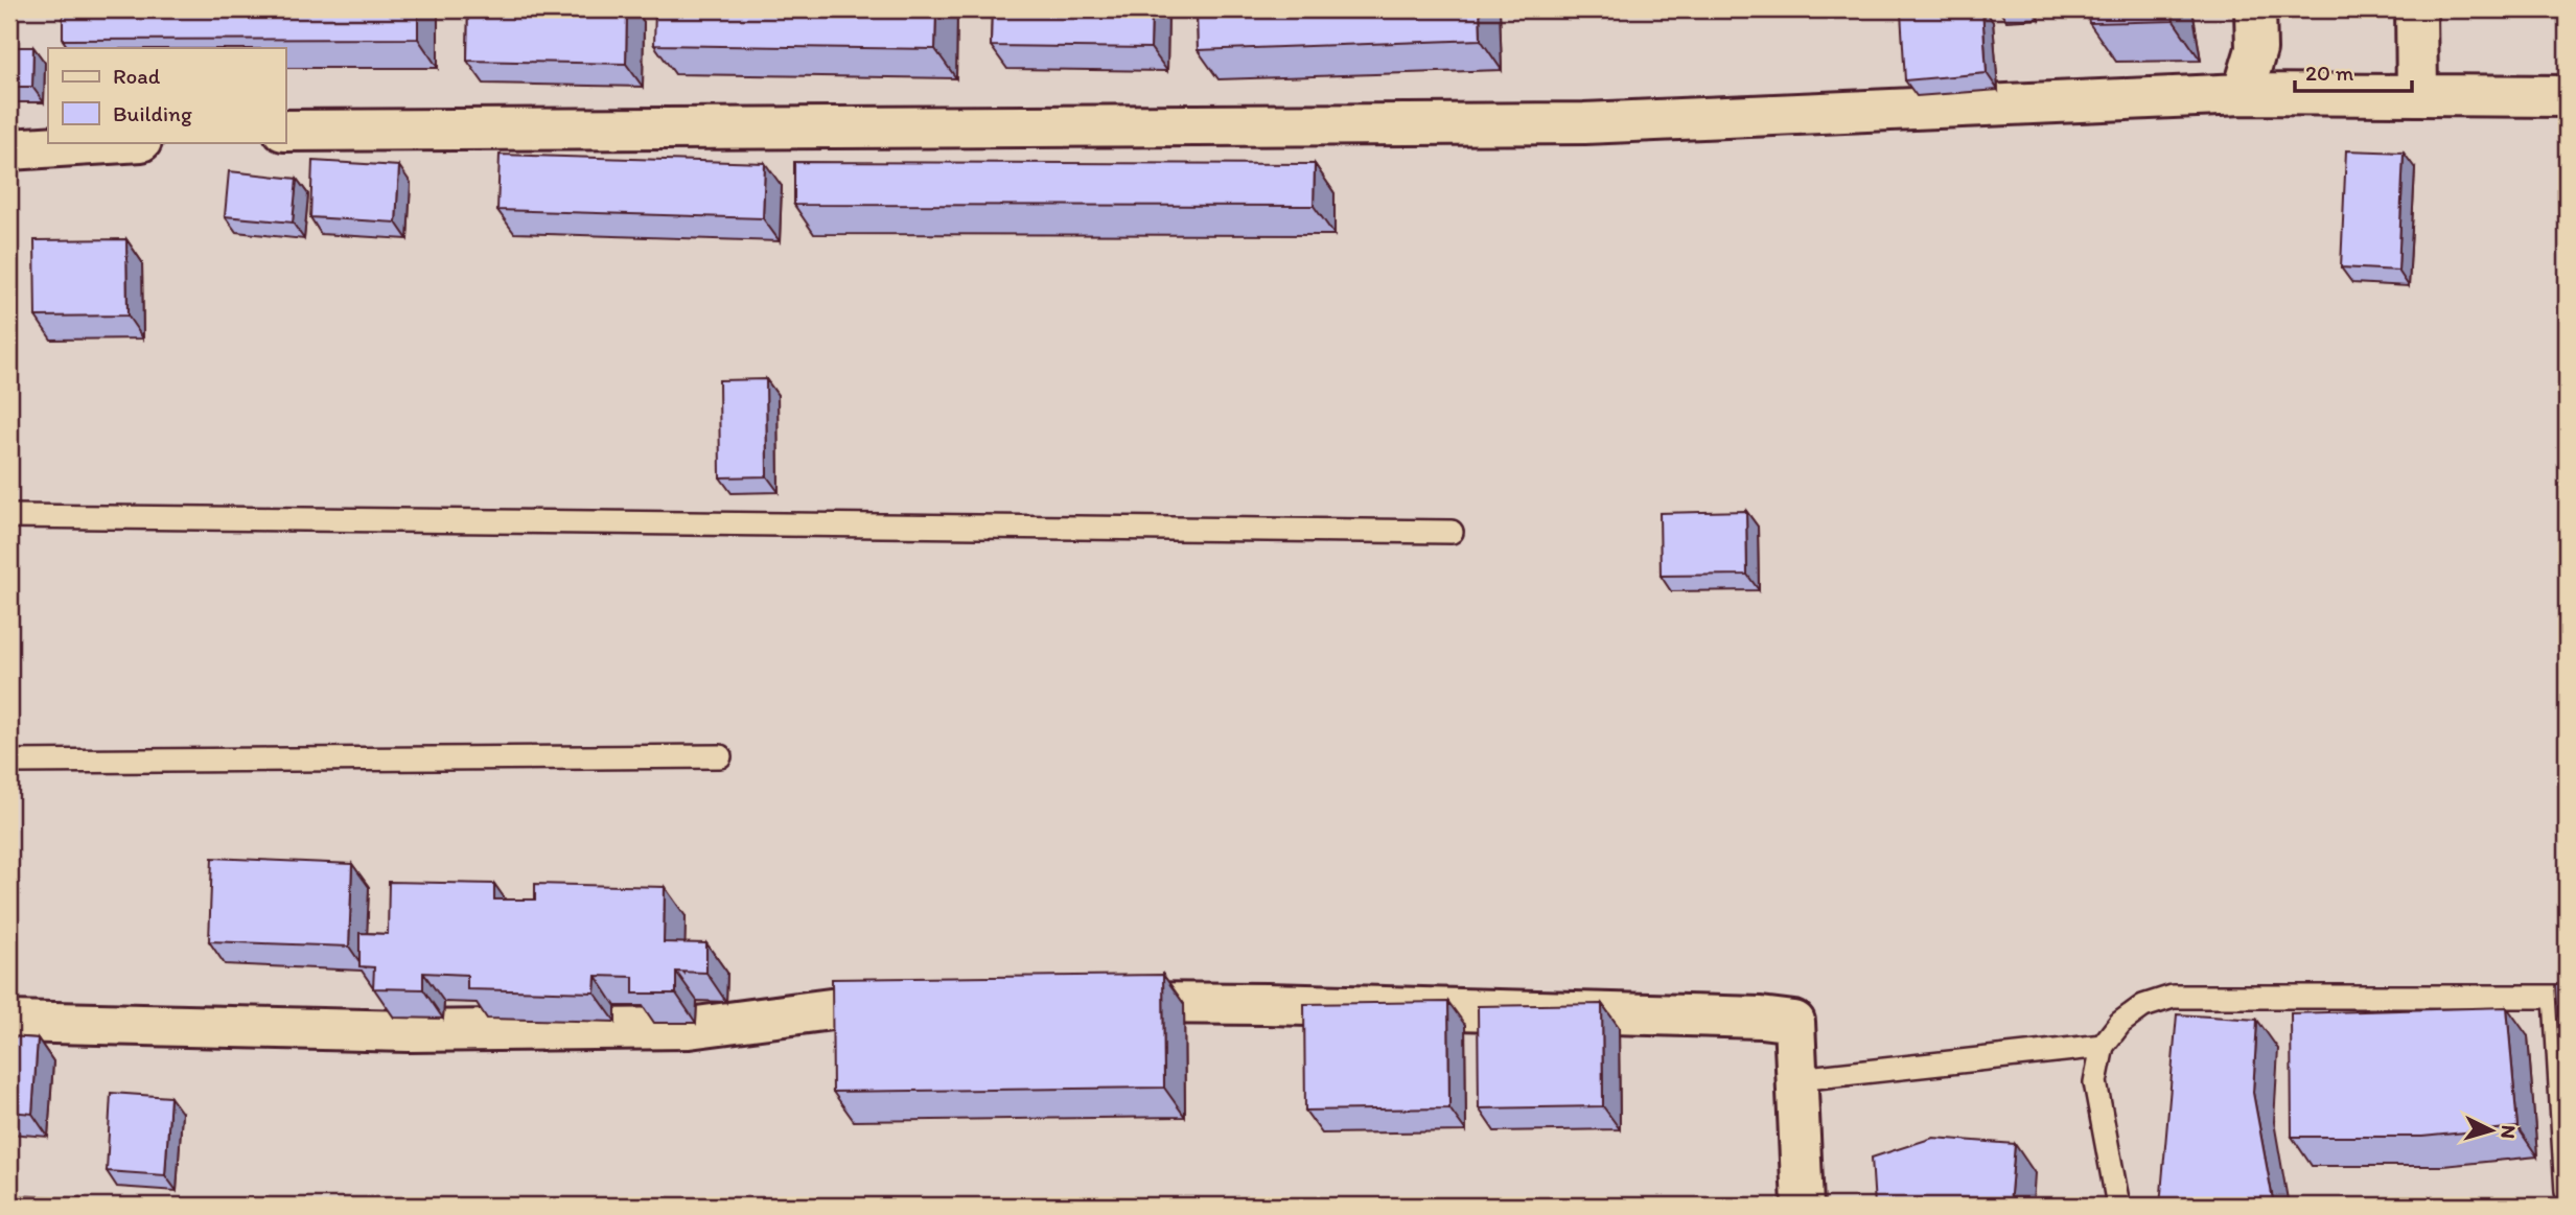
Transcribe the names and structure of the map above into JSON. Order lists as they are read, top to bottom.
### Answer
{
  "legend": ["Road", "Building"],
  "scale_bar": "20 m",
  "north": "right"
}
